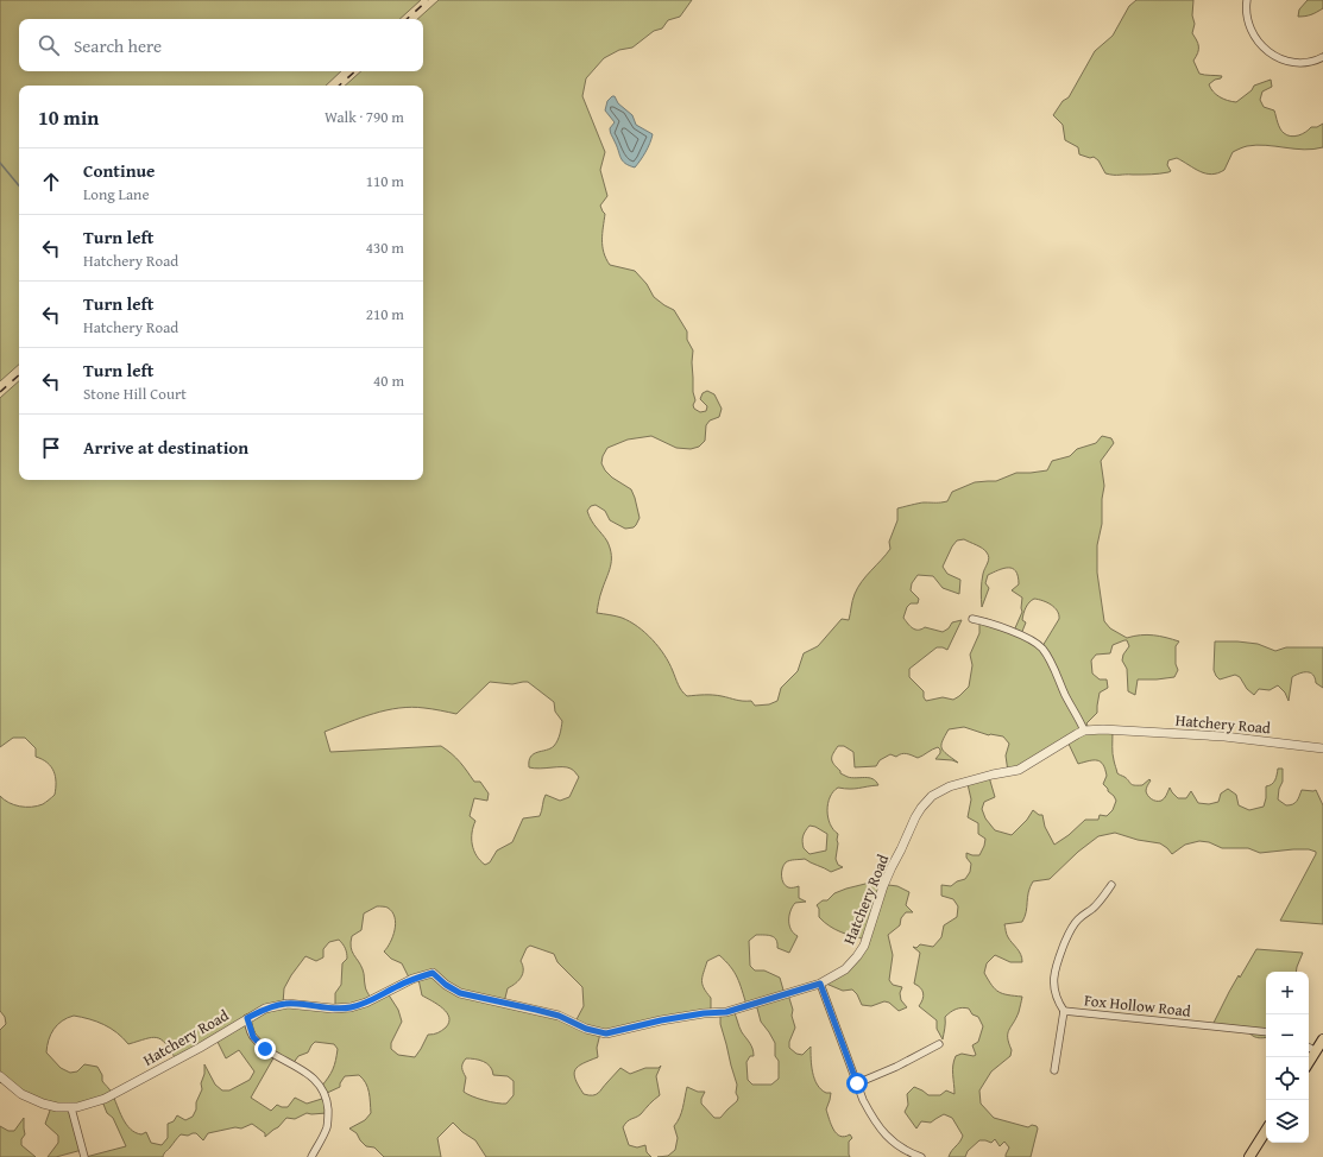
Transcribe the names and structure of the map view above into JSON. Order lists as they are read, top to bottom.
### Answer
{
  "streets": {
    "street": ["Hatchery Road", "Fox Hollow Road"]
  },
  "page": {
    "search": "Search here",
    "heading": ["10 min", "Walk · 790 m"],
    "list": [
      ["Continue", "Long Lane", "110 m"],
      ["Turn left", "Hatchery Road", "430 m"],
      ["Turn left", "Hatchery Road", "210 m"],
      ["Turn left", "Stone Hill Court", "40 m"],
      "Arrive at destination"
    ],
    "map_buttons": ["+", "−"]
  }
}
